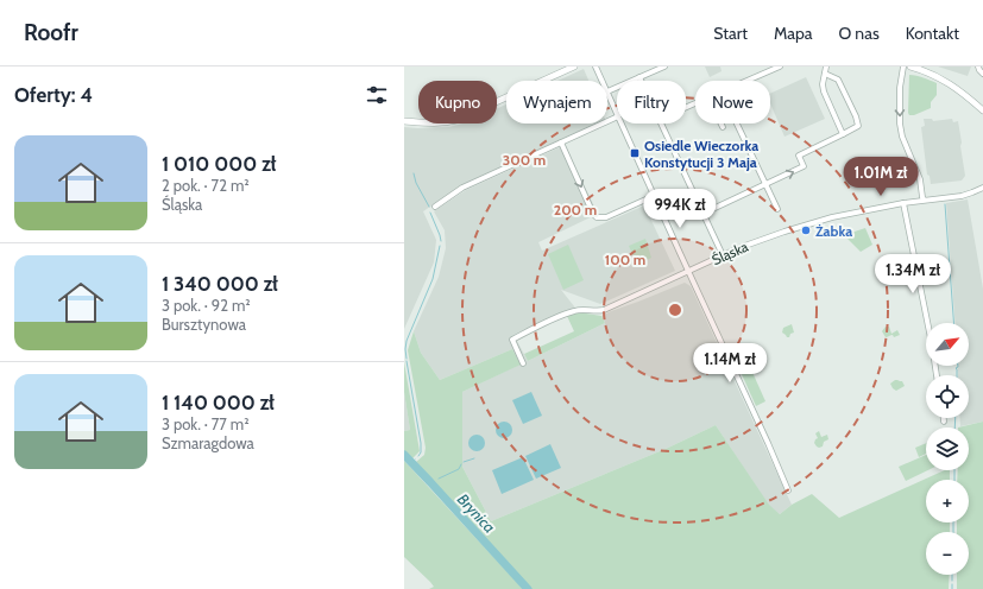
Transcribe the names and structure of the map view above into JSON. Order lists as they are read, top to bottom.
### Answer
{
  "streets": {
    "street": ["Śląska"]
  },
  "water": ["Brynica"],
  "places": {
    "transit": ["Osiedle Wieczorka Konstytucji 3 Maja"],
    "other": ["Żabka"]
  },
  "north": "top right",
  "page": {
    "header": "Roofr",
    "nav": [
      "Start",
      "Mapa",
      "O nas",
      "Kontakt"
    ],
    "heading": "Oferty: 4",
    "chip": [
      "Kupno",
      "Wynajem",
      "Filtry",
      "Nowe"
    ],
    "list": [
      {
        "name": "1 010 000 zł",
        "note": "2 pok. · 72 m² · Śląska"
      },
      {
        "name": "1 340 000 zł",
        "note": "3 pok. · 92 m² · Bursztynowa"
      },
      {
        "name": "1 140 000 zł",
        "note": "3 pok. · 77 m² · Szmaragdowa"
      }
    ],
    "price": [
      "1.01M zł",
      "994K zł",
      "1.34M zł",
      "1.14M zł"
    ],
    "map_buttons": ["+", "−"]
  },
  "rings": ["300 m", "200 m", "100 m"]
}
